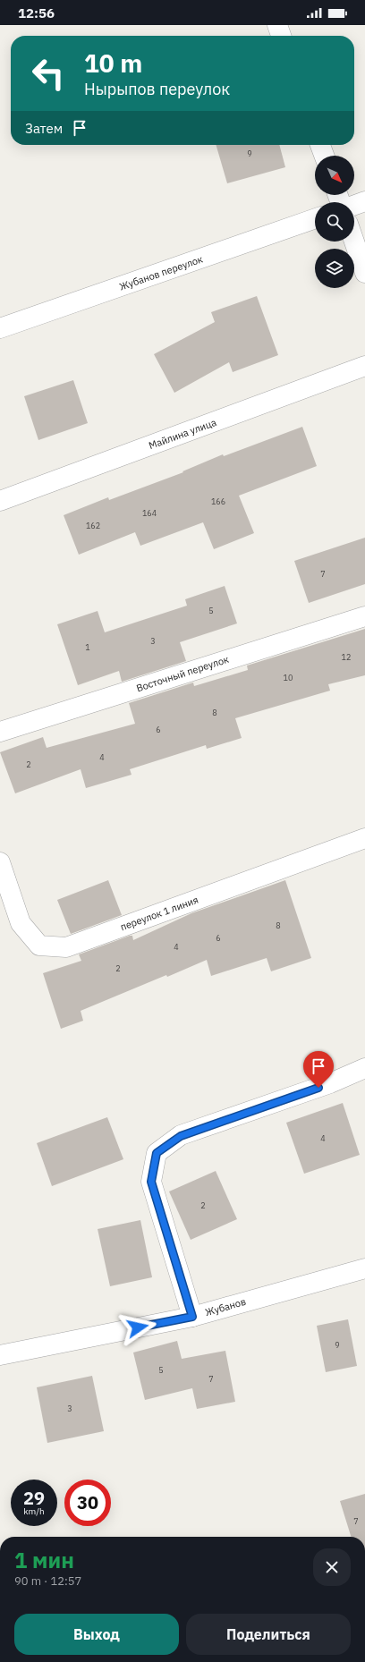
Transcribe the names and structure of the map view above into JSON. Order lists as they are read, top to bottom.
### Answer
{
  "streets": {
    "street": [
      "Жубанов переулок",
      "Майлина улица",
      "Восточный переулок",
      "переулок 1 линия",
      "Жубанов"
    ]
  },
  "house_numbers": [
    "9",
    "166",
    "164",
    "162",
    "7",
    "5",
    "3",
    "1",
    "12",
    "10",
    "8",
    "6",
    "4",
    "2",
    "8",
    "6",
    "4",
    "2",
    "4",
    "2",
    "9",
    "5",
    "7",
    "3",
    "7"
  ],
  "north": "bottom right",
  "page": {
    "status": "12:56",
    "turn": ["10 m", "Нырыпов переулок"],
    "then": "Затем",
    "speed": "29 km/h",
    "limit": "30",
    "heading": ["1 мин", "90 m · 12:57"],
    "buttons": ["Выход", "Поделиться"]
  }
}
